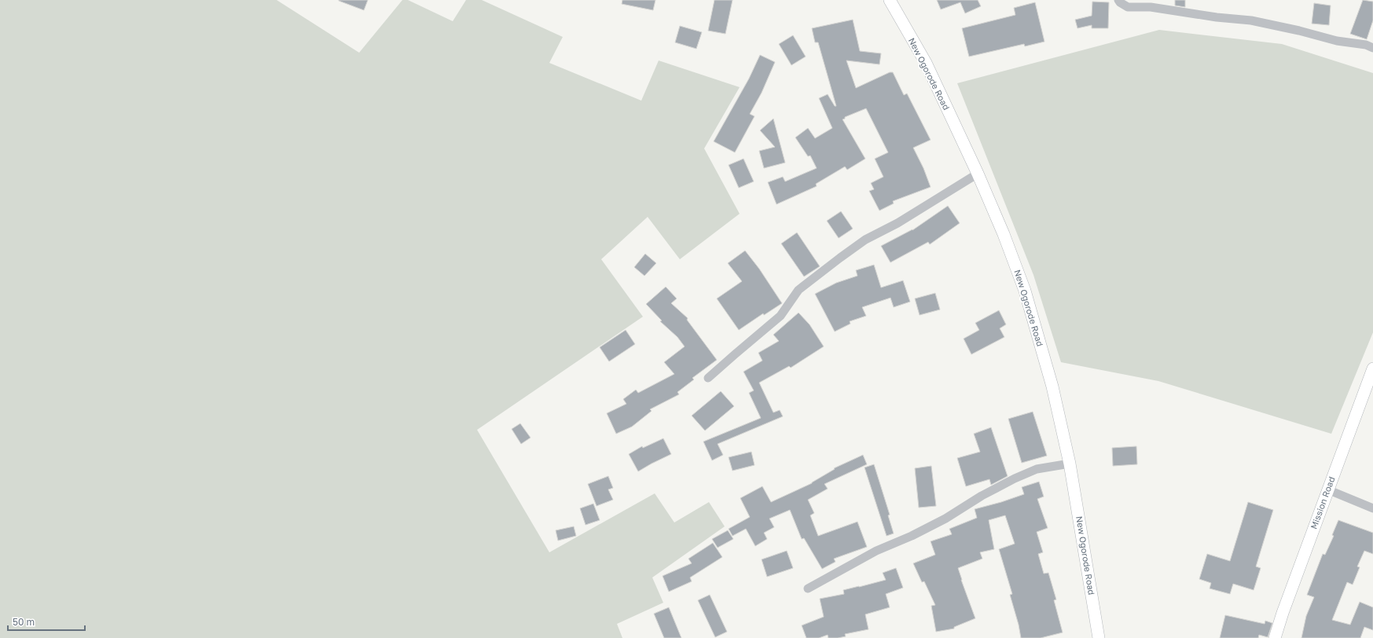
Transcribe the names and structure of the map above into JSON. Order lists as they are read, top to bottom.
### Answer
{
  "streets": {
    "street": ["New Ogorode Road", "Mission Road"]
  },
  "scale_bar": "50 m"
}
